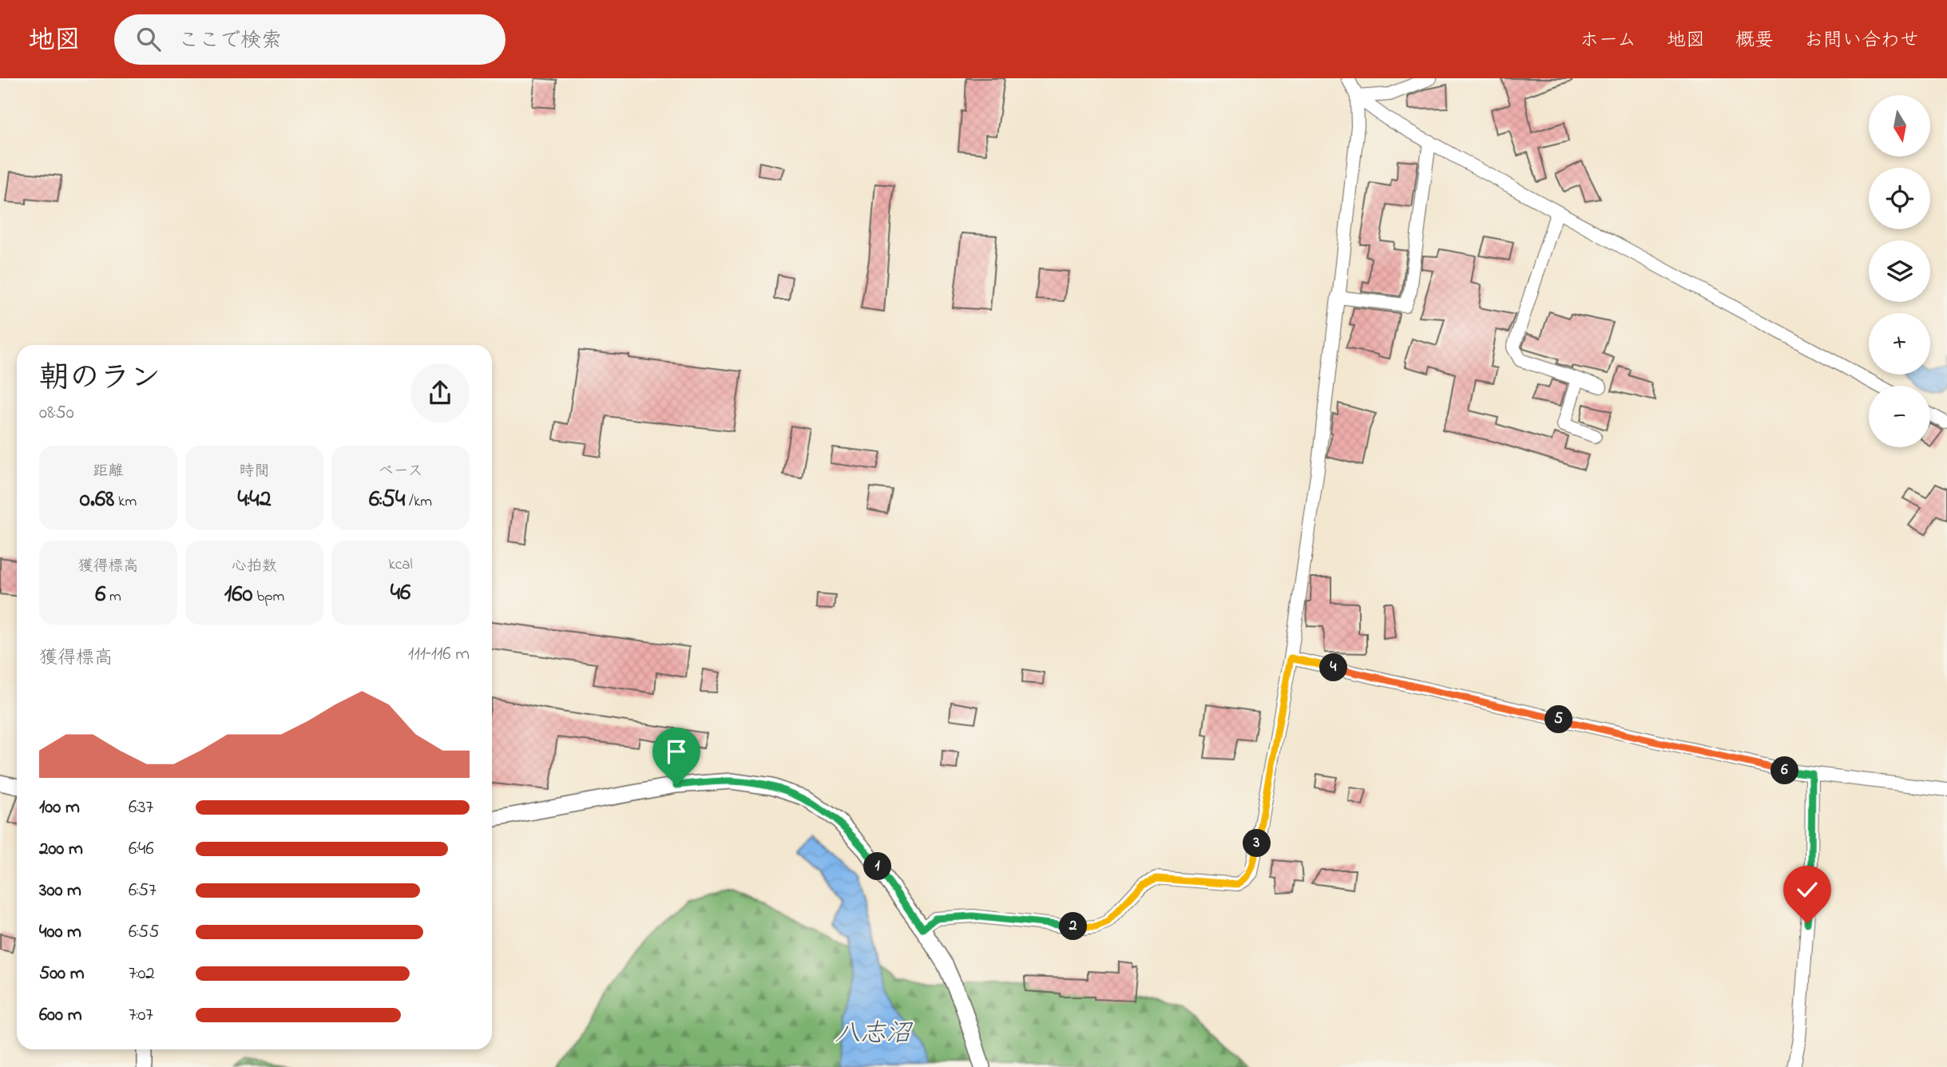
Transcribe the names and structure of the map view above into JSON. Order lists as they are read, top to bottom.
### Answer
{
  "water": ["八志沼"],
  "north": "bottom",
  "page": {
    "header": "地図",
    "search": "ここで検索",
    "nav": [
      "ホーム",
      "地図",
      "概要",
      "お問い合わせ"
    ],
    "map_buttons": ["+", "−"],
    "heading": ["朝のラン", "08:50"],
    "stats": [
      ["距離", "0.68 km"],
      ["時間", "4:42"],
      ["ペース", "6:54 /km"],
      ["獲得標高", "6 m"],
      ["心拍数", "160 bpm"],
      ["kcal", "46"]
    ],
    "chart": ["獲得標高", "111–116 m"],
    "pins": [
      "4",
      "5",
      "6",
      "3",
      "1",
      "2"
    ],
    "list": [
      {
        "name": "100 m",
        "note": "6:37"
      },
      {
        "name": "200 m",
        "note": "6:46"
      },
      {
        "name": "300 m",
        "note": "6:57"
      },
      {
        "name": "400 m",
        "note": "6:55"
      },
      {
        "name": "500 m",
        "note": "7:02"
      },
      {
        "name": "600 m",
        "note": "7:07"
      }
    ]
  }
}
